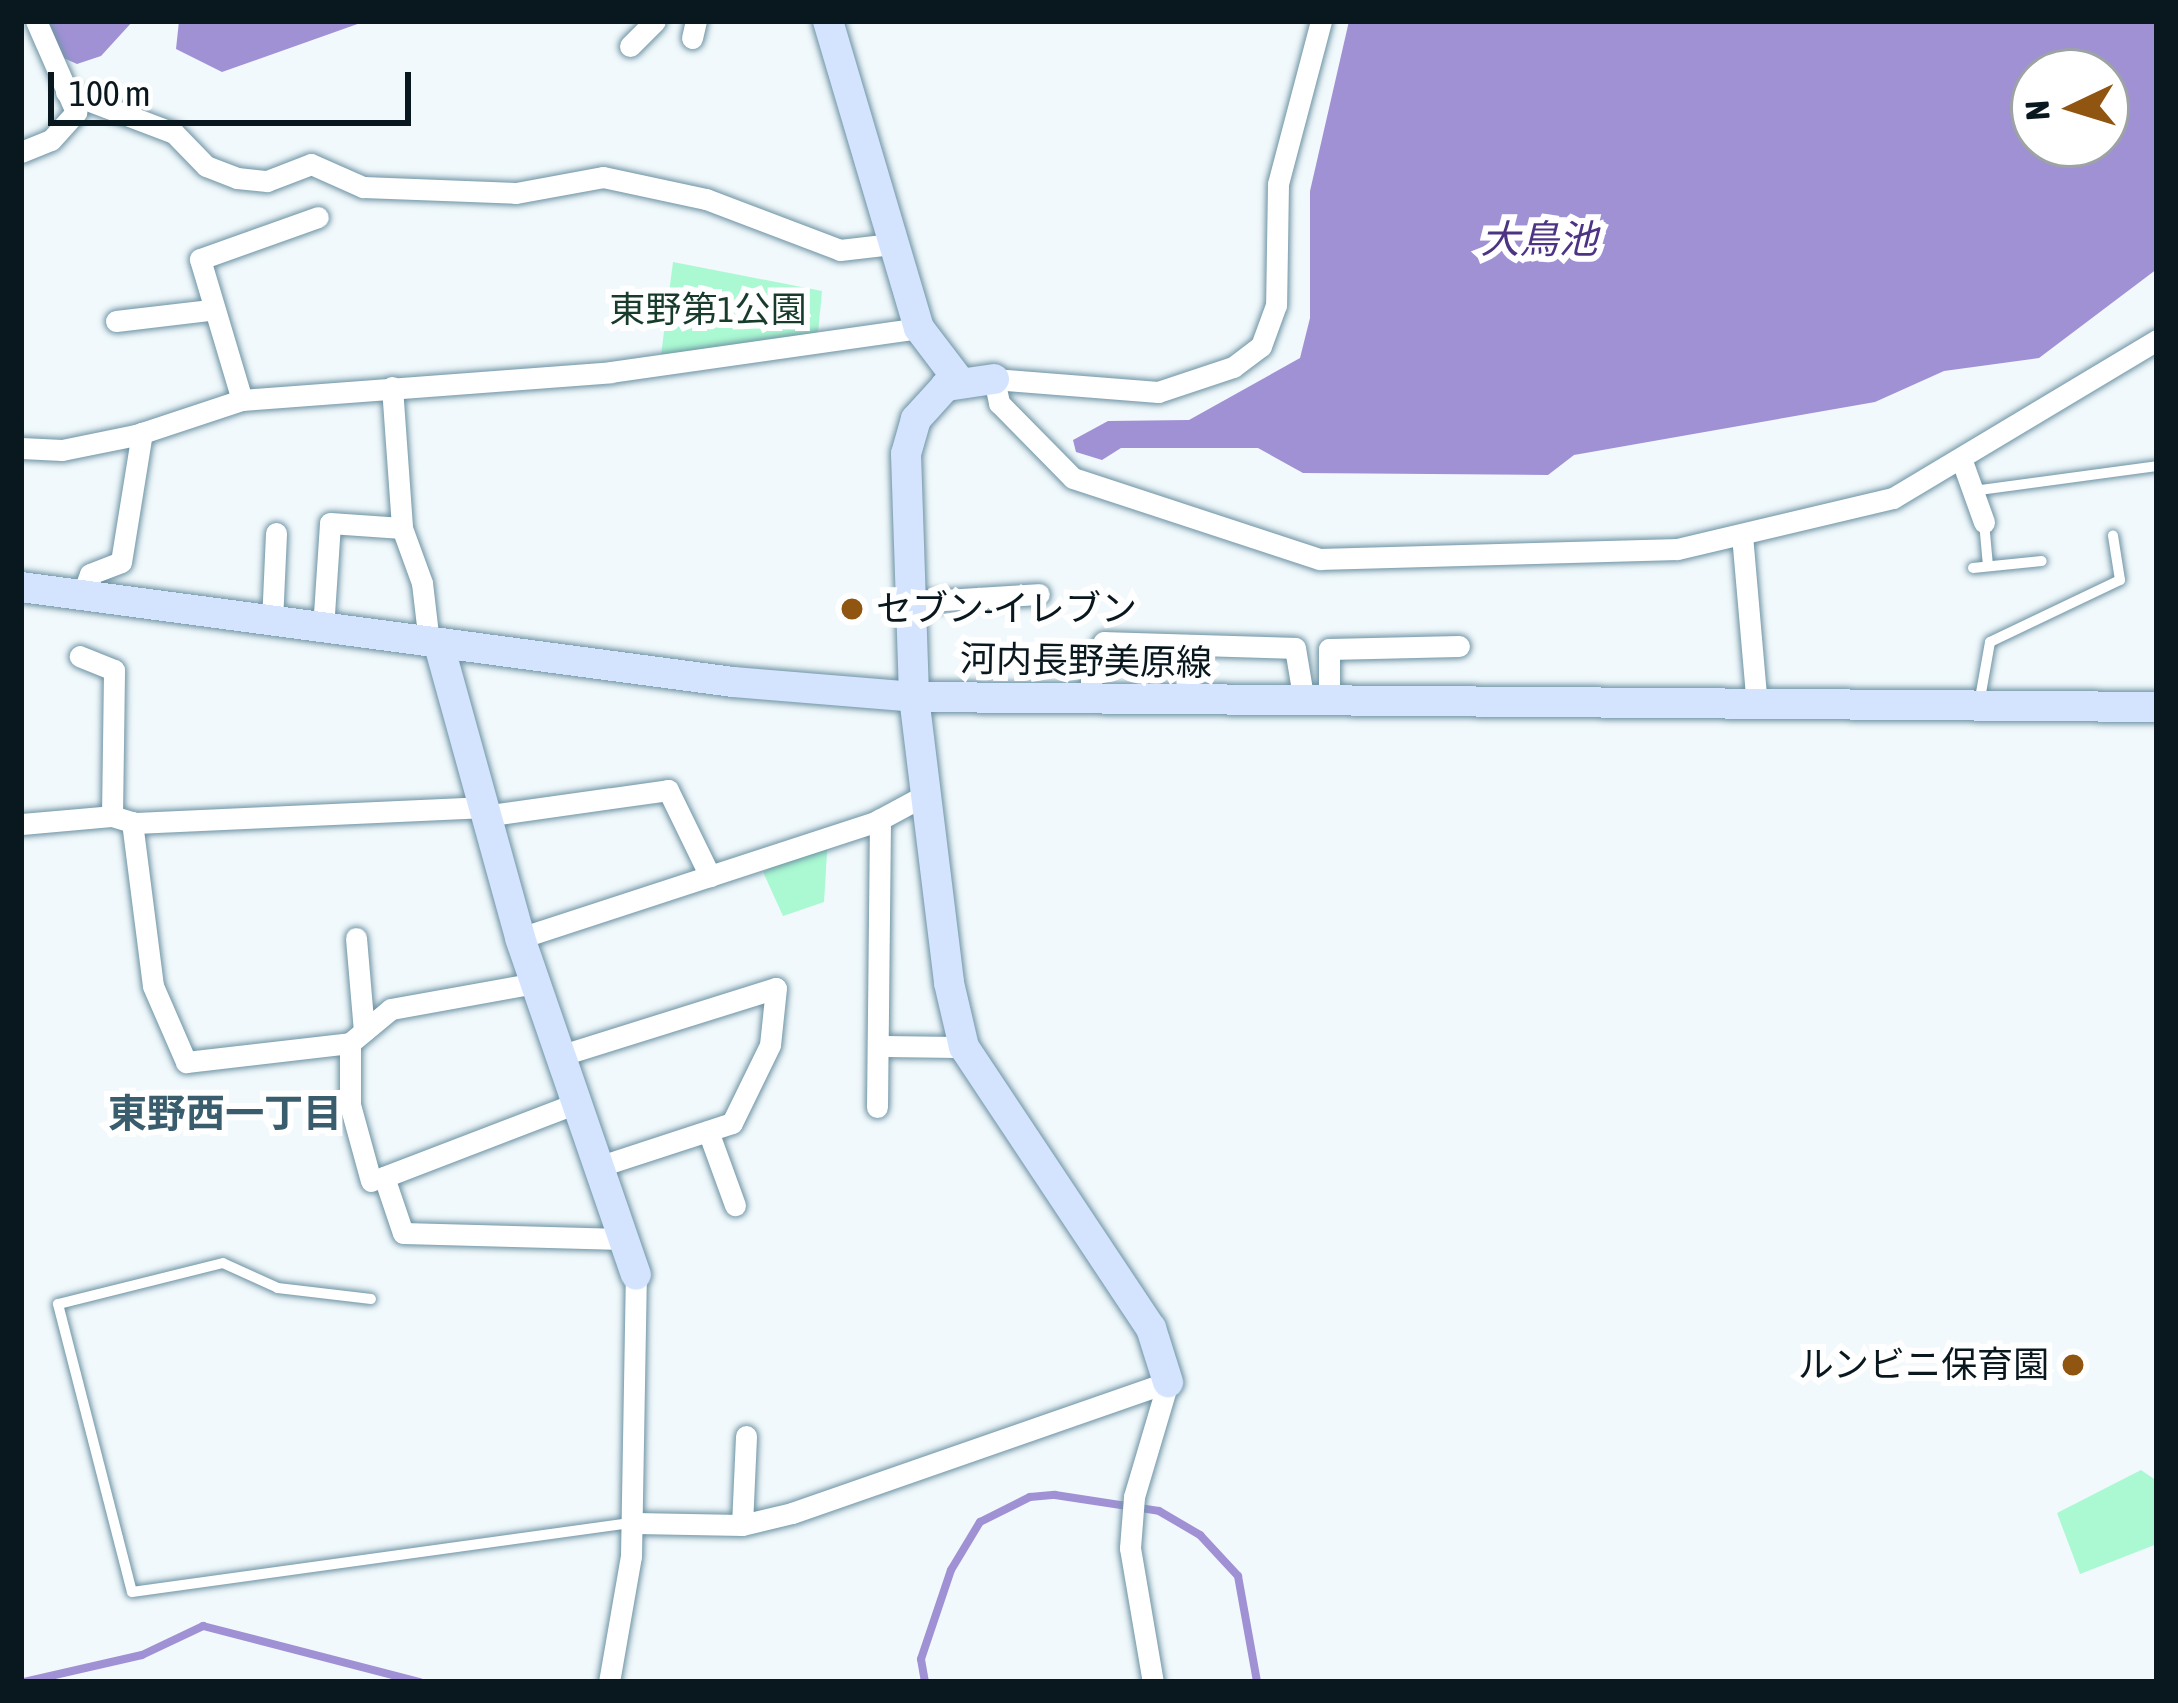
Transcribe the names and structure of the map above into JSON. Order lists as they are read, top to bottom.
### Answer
{
  "streets": {
    "street": ["河内長野美原線"]
  },
  "districts": ["東野西一丁目"],
  "water": ["大鳥池"],
  "parks": ["東野第1公園"],
  "places": ["セブン-イレブン", "ルンビニ保育園"],
  "scale_bar": "100 m",
  "north": "left"
}
